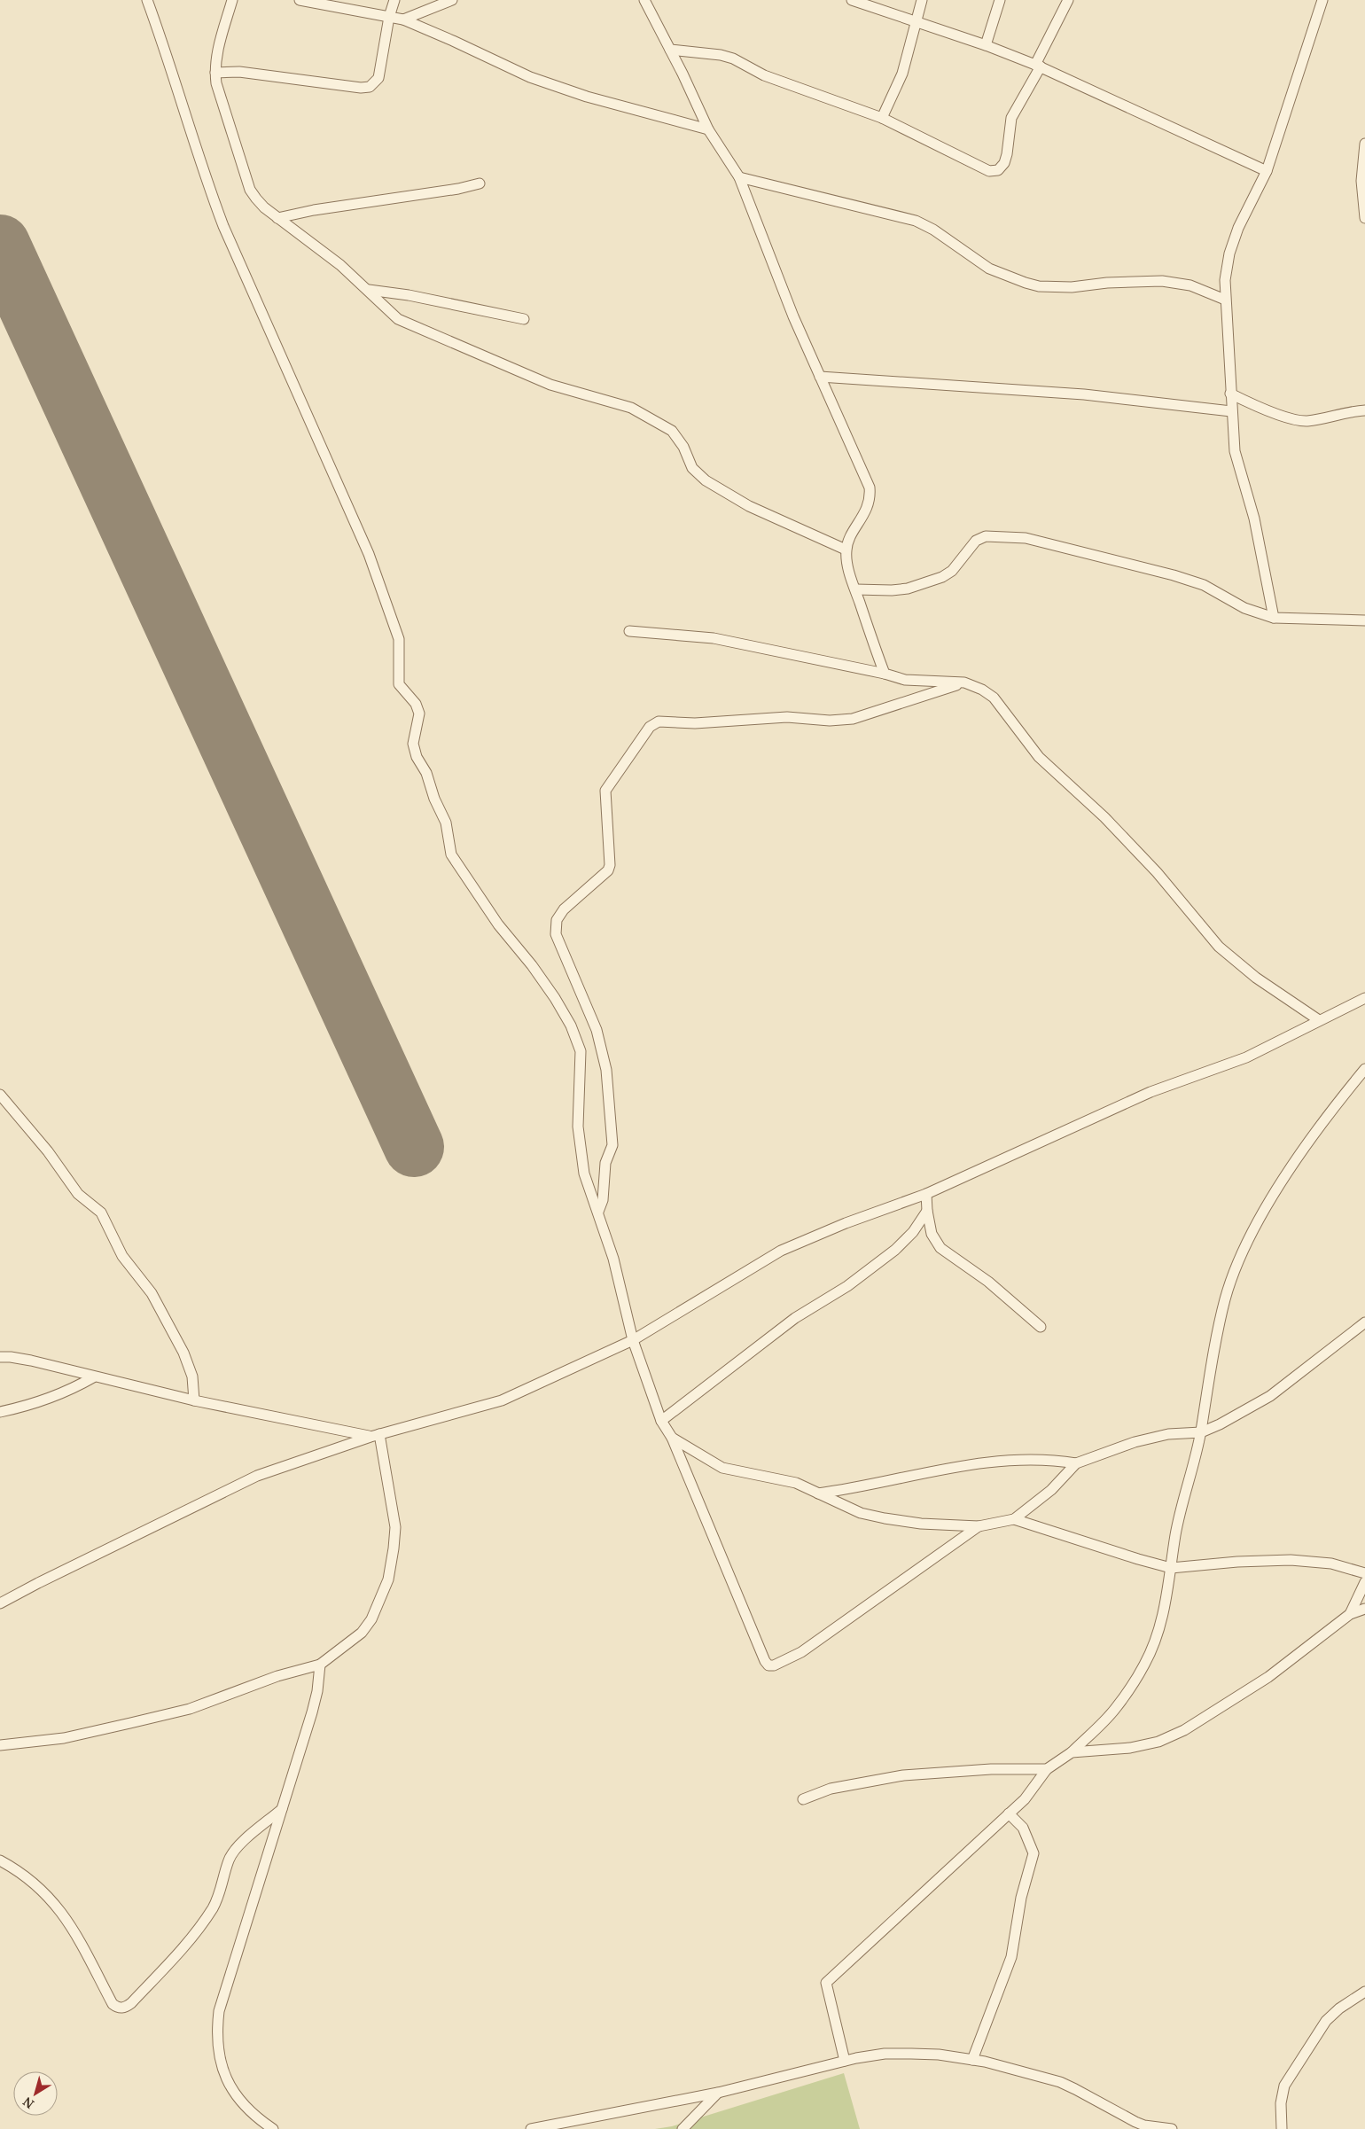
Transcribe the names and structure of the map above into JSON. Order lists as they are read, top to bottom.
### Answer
{
  "north": "bottom left"
}
